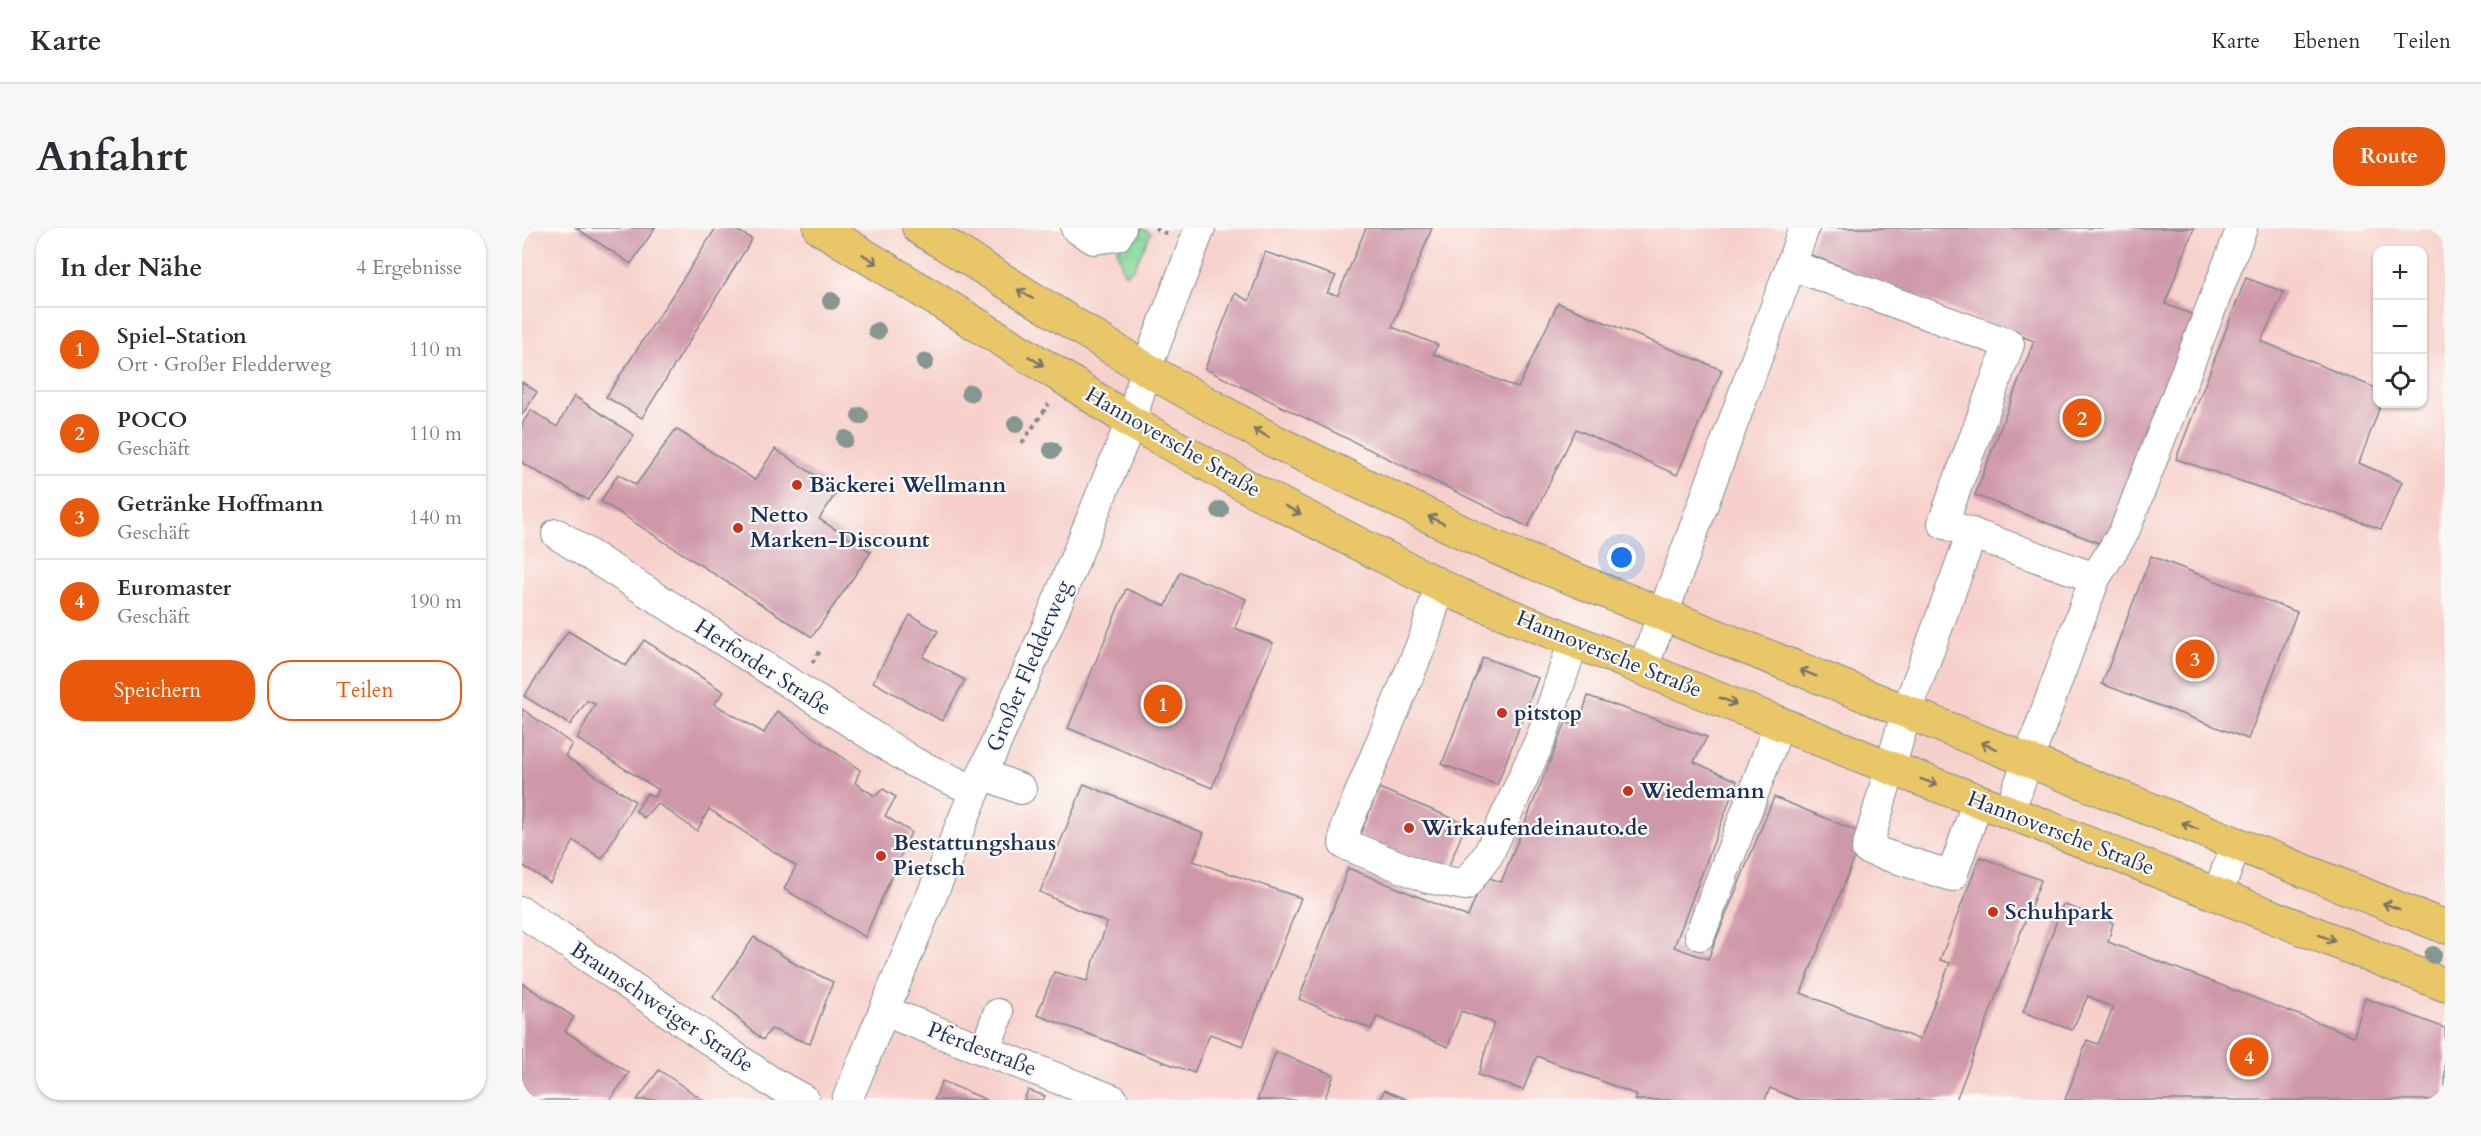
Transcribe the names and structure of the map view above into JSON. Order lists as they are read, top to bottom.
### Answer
{
  "streets": {
    "main road": ["Hannoversche Straße"],
    "street": [
      "Großer Fledderweg",
      "Herforder Straße",
      "Braunschweiger Straße",
      "Pferdestraße"
    ]
  },
  "crossings": [
    ["Hannoversche Straße", "Großer Fledderweg"],
    ["Großer Fledderweg", "Herforder Straße"],
    ["Großer Fledderweg", "Pferdestraße"]
  ],
  "places": [
    "Bäckerei Wellmann",
    "Netto Marken-Discount",
    "pitstop",
    "Wiedemann",
    "Wirkaufendeinauto.de",
    "Bestattungshaus Pietsch",
    "Schuhpark"
  ],
  "page": {
    "header": "Karte",
    "nav": ["Karte", "Ebenen", "Teilen"],
    "buttons": [
      "Route",
      ["Speichern", "Teilen"]
    ],
    "title": "Anfahrt",
    "heading": ["In der Nähe", "4 Ergebnisse"],
    "map_buttons": ["+", "−"],
    "list": [
      {
        "mark": "1",
        "name": "Spiel-Station",
        "note": "Ort · Großer Fledderweg",
        "value": "110 m"
      },
      {
        "mark": "2",
        "name": "POCO",
        "note": "Geschäft",
        "value": "110 m"
      },
      {
        "mark": "3",
        "name": "Getränke Hoffmann",
        "note": "Geschäft",
        "value": "140 m"
      },
      {
        "mark": "4",
        "name": "Euromaster",
        "note": "Geschäft",
        "value": "190 m"
      }
    ],
    "pins": [
      "2",
      "3",
      "1",
      "4"
    ]
  }
}
